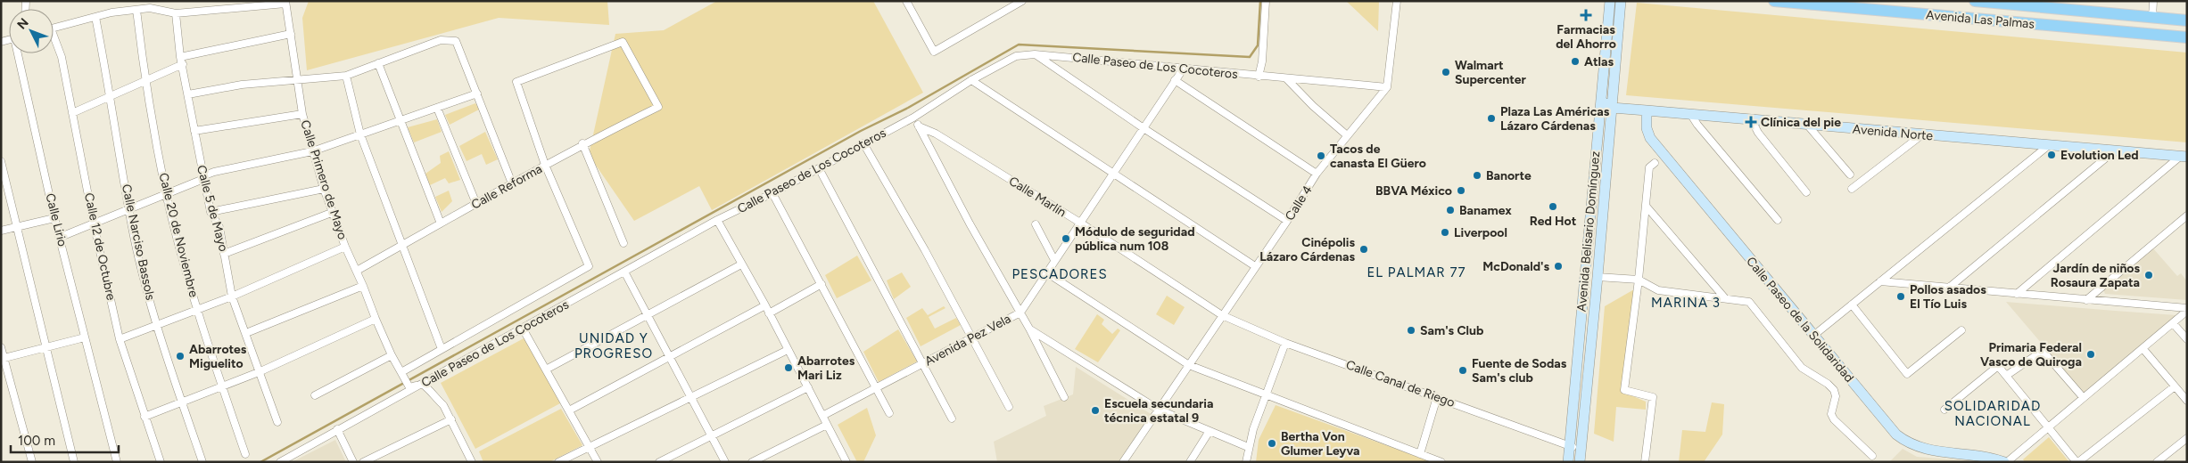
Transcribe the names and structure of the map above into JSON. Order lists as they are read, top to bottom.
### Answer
{
  "streets": {
    "main road": ["Avenida Las Palmas"],
    "street": [
      "Calle Paseo de Los Cocoteros",
      "Avenida Norte",
      "Calle Primero de Mayo",
      "Calle Reforma",
      "Calle Marlín",
      "Calle 4",
      "Calle 5 de Mayo",
      "Calle Lirio",
      "Avenida Belisario Domínguez",
      "Calle 20 de Noviembre",
      "Calle Narciso Bassols",
      "Calle 12 de Octubre",
      "Calle Paseo de la Solidaridad",
      "Avenida Pez Vela",
      "Calle Canal de Riego"
    ]
  },
  "crossings": [
    ["Calle Paseo de Los Cocoteros", "Calle Primero de Mayo"],
    ["Calle Paseo de Los Cocoteros", "Calle 4"],
    ["Calle Paseo de Los Cocoteros", "Avenida Pez Vela"],
    ["Avenida Norte", "Avenida Belisario Domínguez"],
    ["Avenida Norte", "Calle Paseo de la Solidaridad"],
    ["Calle Primero de Mayo", "Calle Reforma"],
    ["Calle Marlín", "Calle 4"],
    ["Calle Marlín", "Avenida Pez Vela"],
    ["Calle Marlín", "Calle Canal de Riego"],
    ["Calle 4", "Calle Canal de Riego"],
    ["Avenida Belisario Domínguez", "Calle Canal de Riego"]
  ],
  "districts": [
    "EL PALMAR 77",
    "PESCADORES",
    "MARINA 3",
    "UNIDAD Y PROGRESO",
    "SOLIDARIDAD NACIONAL"
  ],
  "places": {
    "health": ["Farmacias del Ahorro", "Clínica del pie"],
    "other": [
      "Atlas",
      "Walmart Supercenter",
      "Plaza Las Américas Lázaro Cárdenas",
      "Evolution Led",
      "Tacos de canasta El Güero",
      "Banorte",
      "BBVA México",
      "Red Hot",
      "Banamex",
      "Liverpool",
      "Módulo de seguridad pública num 108",
      "Cinépolis Lázaro Cárdenas",
      "McDonald's",
      "Jardín de niños Rosaura Zapata",
      "Pollos asados El Tío Luis",
      "Sam's Club",
      "Primaria Federal Vasco de Quiroga",
      "Abarrotes Miguelito",
      "Abarrotes Mari Liz",
      "Fuente de Sodas Sam's club",
      "Escuela secundaria técnica estatal 9",
      "Bertha Von Glumer Leyva"
    ]
  },
  "scale_bar": "100 m",
  "north": "top left"
}
